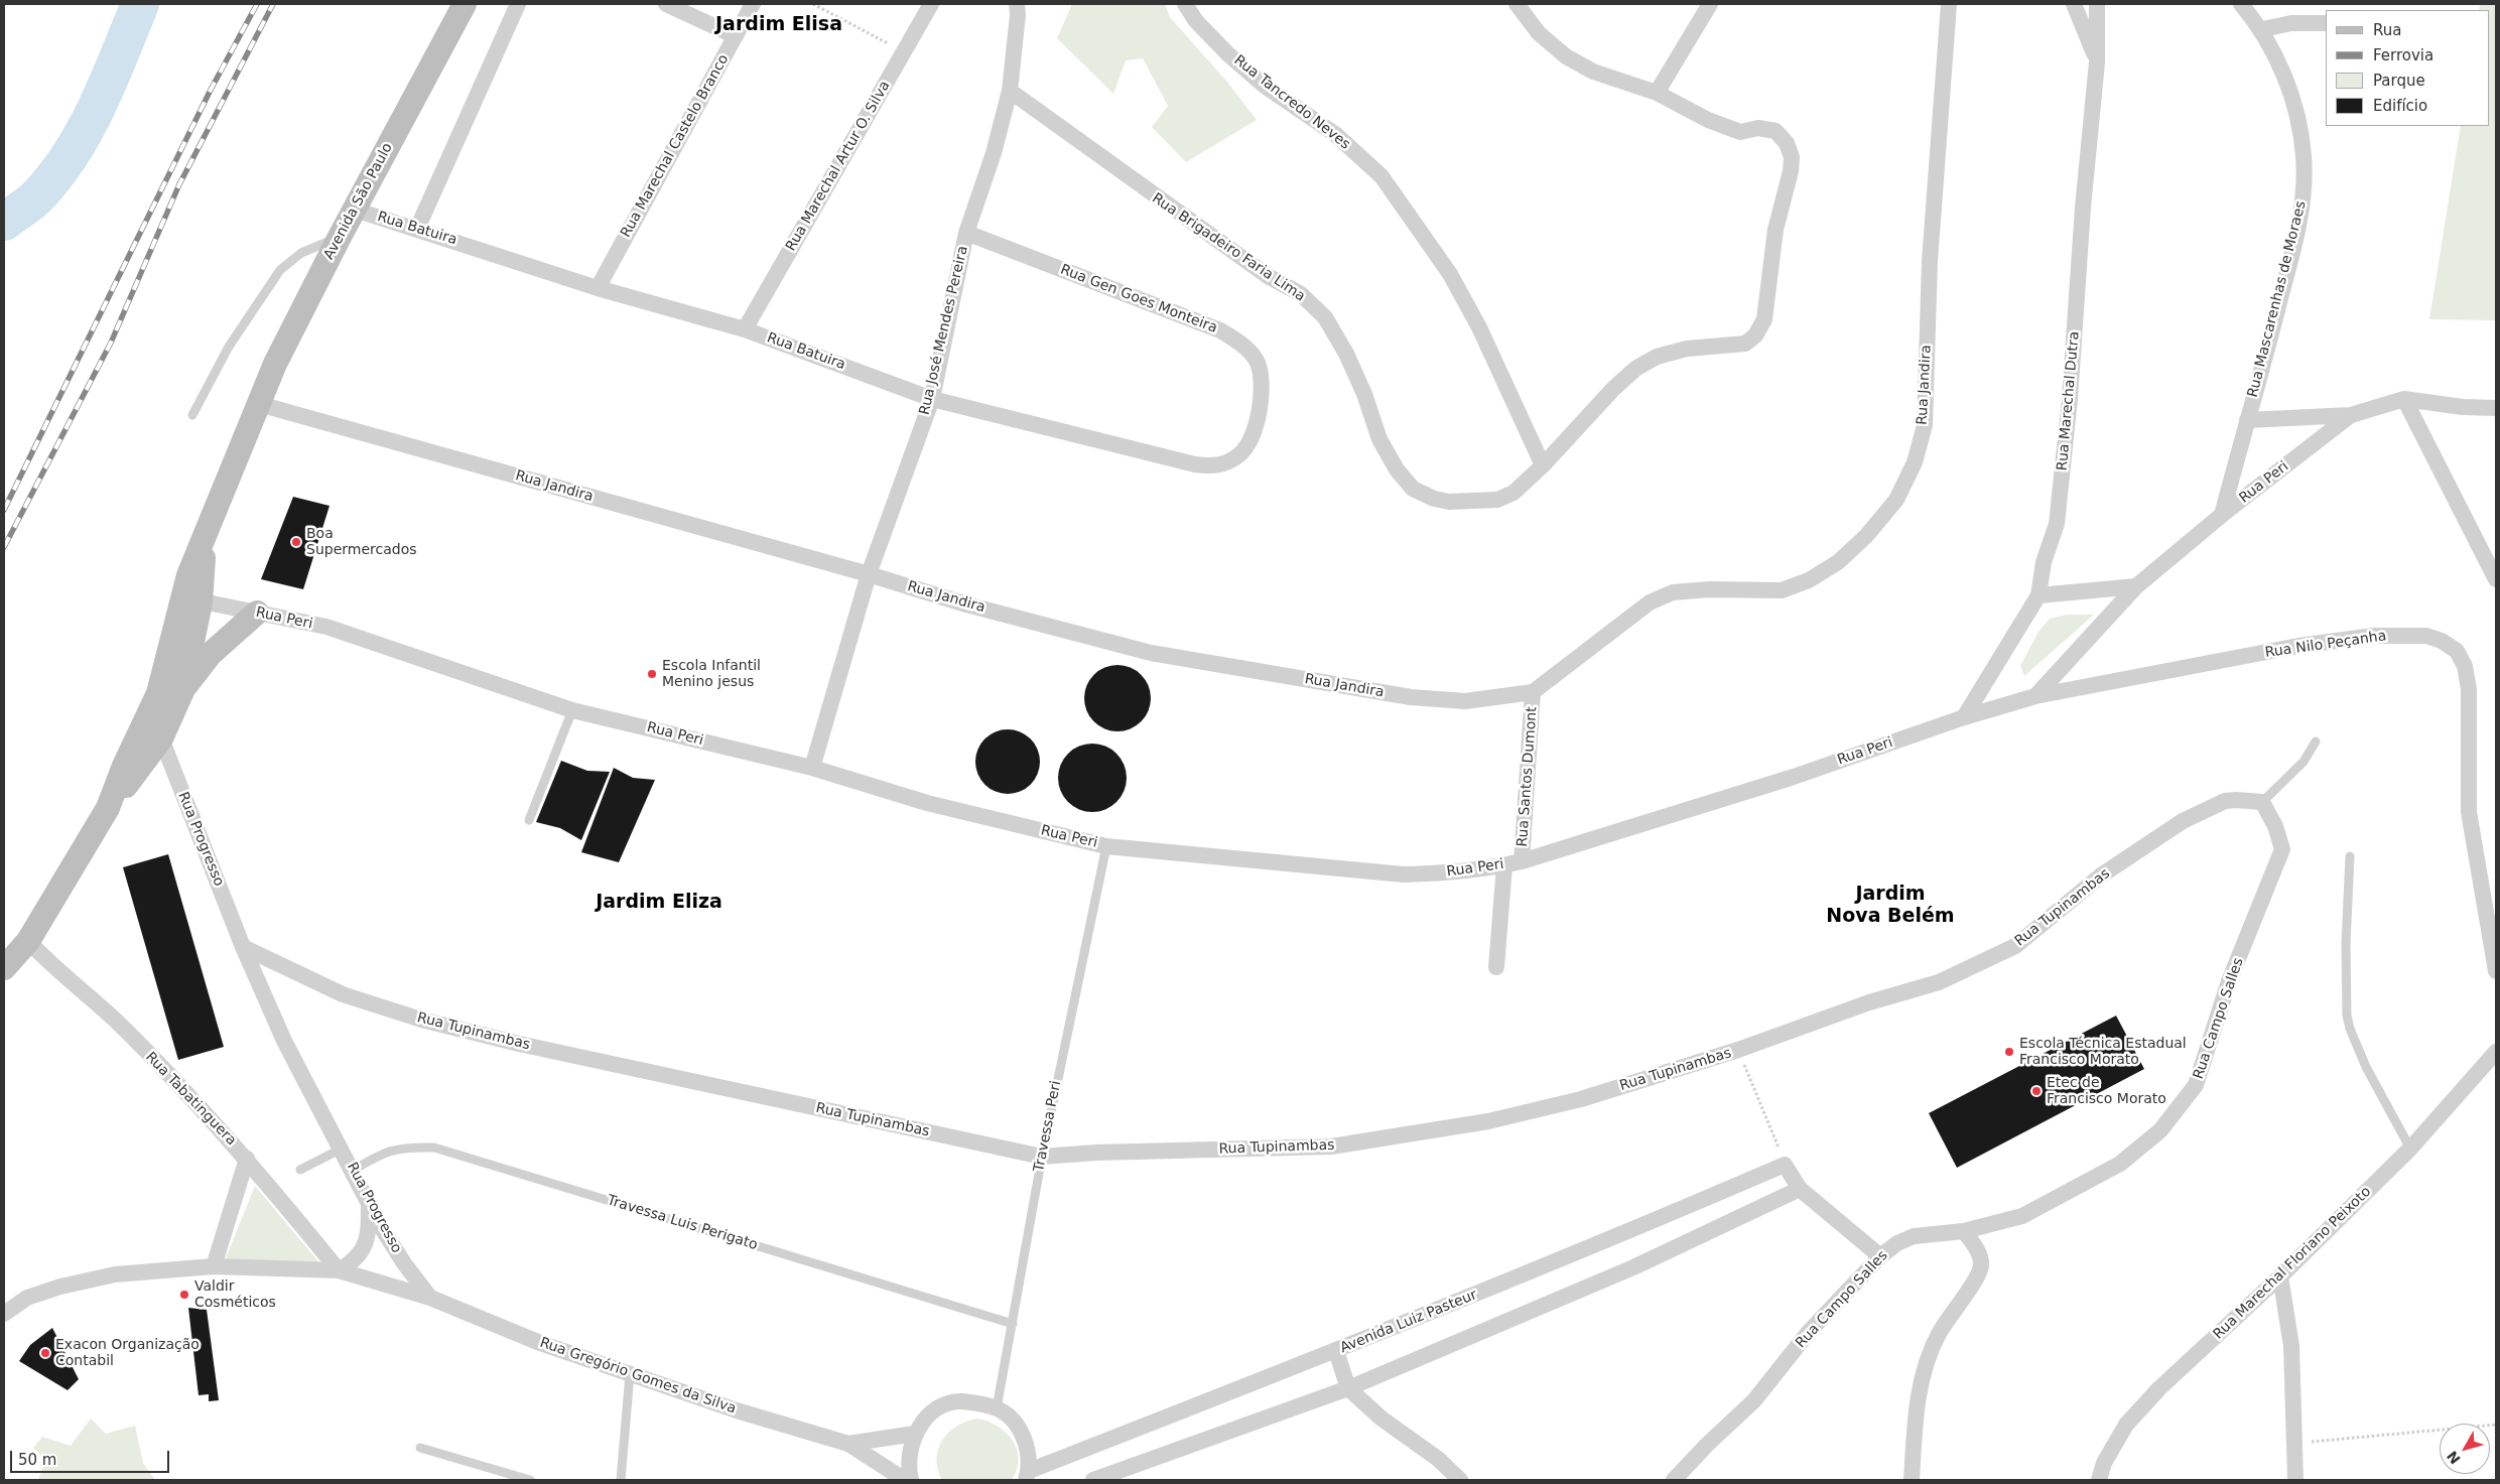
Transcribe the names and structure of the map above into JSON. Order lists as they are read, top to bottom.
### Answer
{
  "streets": {
    "main road": ["Avenida São Paulo"],
    "street": [
      "Rua Tancredo Neves",
      "Rua Marechal Castelo Branco",
      "Rua Marechal Artur O. Silva",
      "Rua Batuira",
      "Rua Brigadeiro Faria Lima",
      "Rua Gen Goes Monteira",
      "Rua Mascarenhas de Moraes",
      "Rua José Mendes Pereira",
      "Rua Jandira",
      "Rua Marechal Dutra",
      "Rua Peri",
      "Rua Nilo Peçanha",
      "Rua Santos Dumont",
      "Rua Progresso",
      "Rua Tupinambas",
      "Rua Campo Salles",
      "Rua Tabatinguera",
      "Rua Marechal Floriano Peixoto",
      "Avenida Luiz Pasteur",
      "Rua Gregório Gomes da Silva"
    ],
    "lane": ["Travessa Peri", "Travessa Luis Perigato"]
  },
  "crossings": [
    ["Rua Tancredo Neves", "Rua Brigadeiro Faria Lima"],
    ["Rua Marechal Castelo Branco", "Rua Batuira"],
    ["Rua Marechal Artur O. Silva", "Rua Batuira"],
    ["Avenida São Paulo", "Rua Batuira"],
    ["Avenida São Paulo", "Rua Jandira"],
    ["Avenida São Paulo", "Rua Peri"],
    ["Rua Batuira", "Rua Gen Goes Monteira"],
    ["Rua Batuira", "Rua José Mendes Pereira"],
    ["Rua Brigadeiro Faria Lima", "Rua José Mendes Pereira"],
    ["Rua Gen Goes Monteira", "Rua José Mendes Pereira"],
    ["Rua Mascarenhas de Moraes", "Rua Peri"],
    ["Rua José Mendes Pereira", "Rua Jandira"],
    ["Rua José Mendes Pereira", "Rua Peri"],
    ["Rua Jandira", "Rua Santos Dumont"],
    ["Rua Marechal Dutra", "Rua Peri"],
    ["Rua Marechal Dutra", "Rua Nilo Peçanha"],
    ["Rua Peri", "Rua Nilo Peçanha"],
    ["Rua Peri", "Rua Santos Dumont"],
    ["Rua Peri", "Travessa Peri"],
    ["Rua Progresso", "Rua Tupinambas"],
    ["Rua Progresso", "Travessa Luis Perigato"],
    ["Rua Progresso", "Rua Gregório Gomes da Silva"],
    ["Rua Tupinambas", "Rua Campo Salles"],
    ["Rua Tupinambas", "Travessa Peri"],
    ["Travessa Peri", "Travessa Luis Perigato"]
  ],
  "districts": ["Jardim Elisa", "Jardim Nova Belém", "Jardim Eliza"],
  "places": [
    "Boa Supermercados",
    "Escola Infantil Menino jesus",
    "Escola Técnica Estadual Francisco Morato",
    "Etec de Francisco Morato",
    "Valdir Cosméticos",
    "Exacon Organização Contabil"
  ],
  "legend": [
    "Rua",
    "Ferrovia",
    "Parque",
    "Edifício"
  ],
  "scale_bar": "50 m",
  "north": "bottom left"
}
